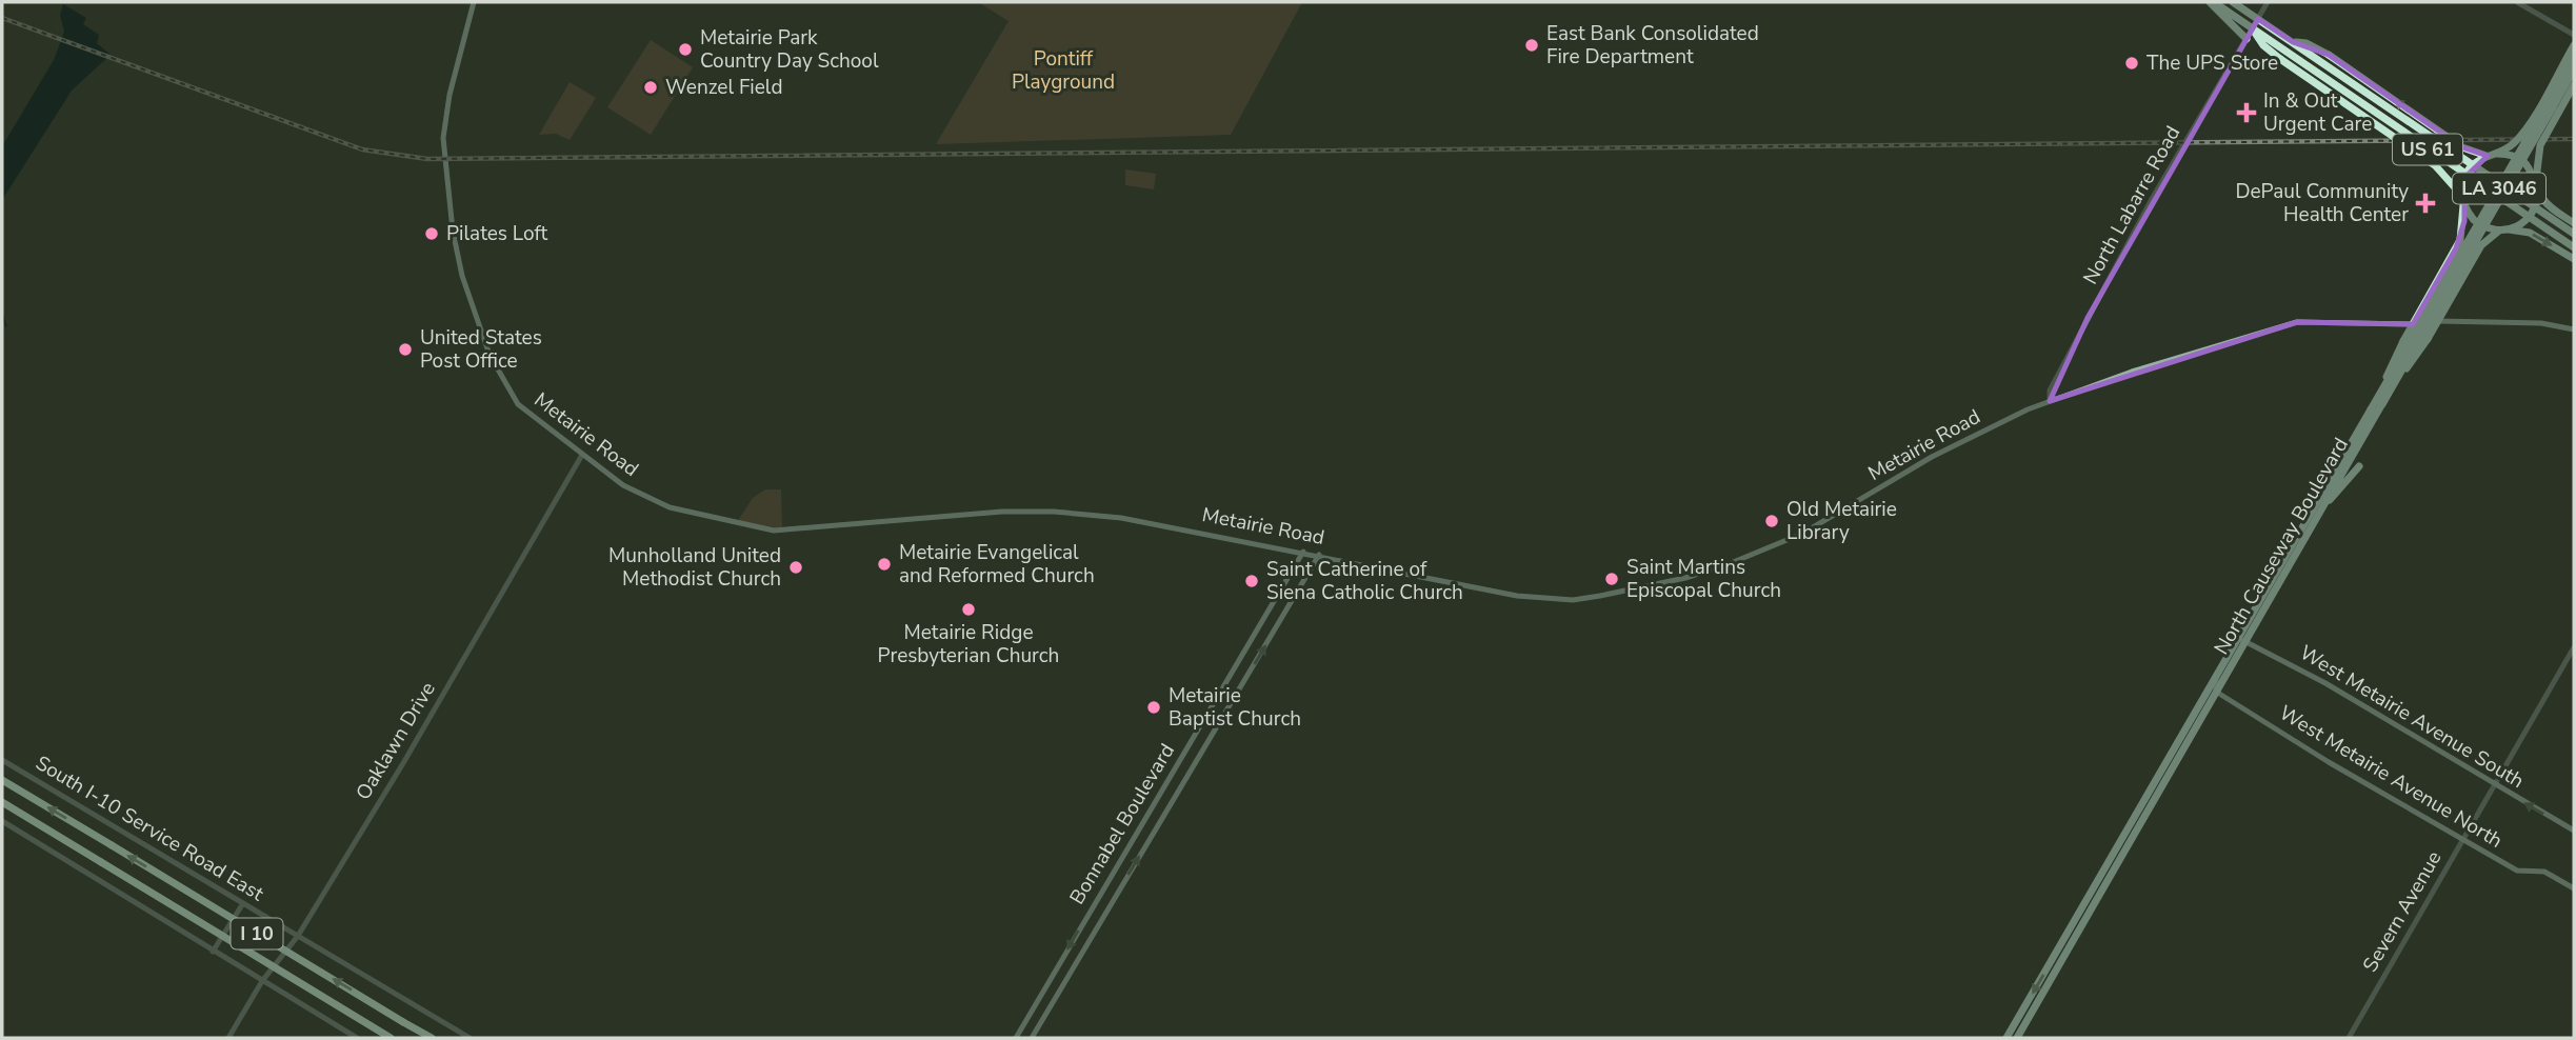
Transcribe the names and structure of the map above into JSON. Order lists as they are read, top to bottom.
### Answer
{
  "streets": {
    "highway": [
      "US 61",
      "LA 3046",
      "North Causeway Boulevard",
      "I 10"
    ],
    "main road": [
      "Metairie Road",
      "West Metairie Avenue South",
      "West Metairie Avenue North",
      "Bonnabel Boulevard"
    ],
    "street": [
      "North Labarre Road",
      "Oaklawn Drive",
      "South I-10 Service Road East",
      "Severn Avenue"
    ]
  },
  "crossings": [
    ["US 61", "North Labarre Road"],
    ["North Labarre Road", "Metairie Road"],
    ["Metairie Road", "Oaklawn Drive"],
    ["Metairie Road", "Bonnabel Boulevard"],
    ["North Causeway Boulevard", "West Metairie Avenue South"],
    ["North Causeway Boulevard", "West Metairie Avenue North"],
    ["West Metairie Avenue South", "Severn Avenue"],
    ["Oaklawn Drive", "South I-10 Service Road East"],
    ["West Metairie Avenue North", "Severn Avenue"]
  ],
  "parks": ["Pontiff Playground"],
  "places": {
    "other": [
      "East Bank Consolidated Fire Department",
      "Metairie Park Country Day School",
      "The UPS Store",
      "Wenzel Field",
      "Pilates Loft",
      "United States Post Office",
      "Old Metairie Library",
      "Metairie Evangelical and Reformed Church",
      "Munholland United Methodist Church",
      "Saint Martins Episcopal Church",
      "Saint Catherine of Siena Catholic Church",
      "Metairie Ridge Presbyterian Church",
      "Metairie Baptist Church"
    ],
    "health": ["In & Out Urgent Care", "DePaul Community Health Center"]
  }
}
